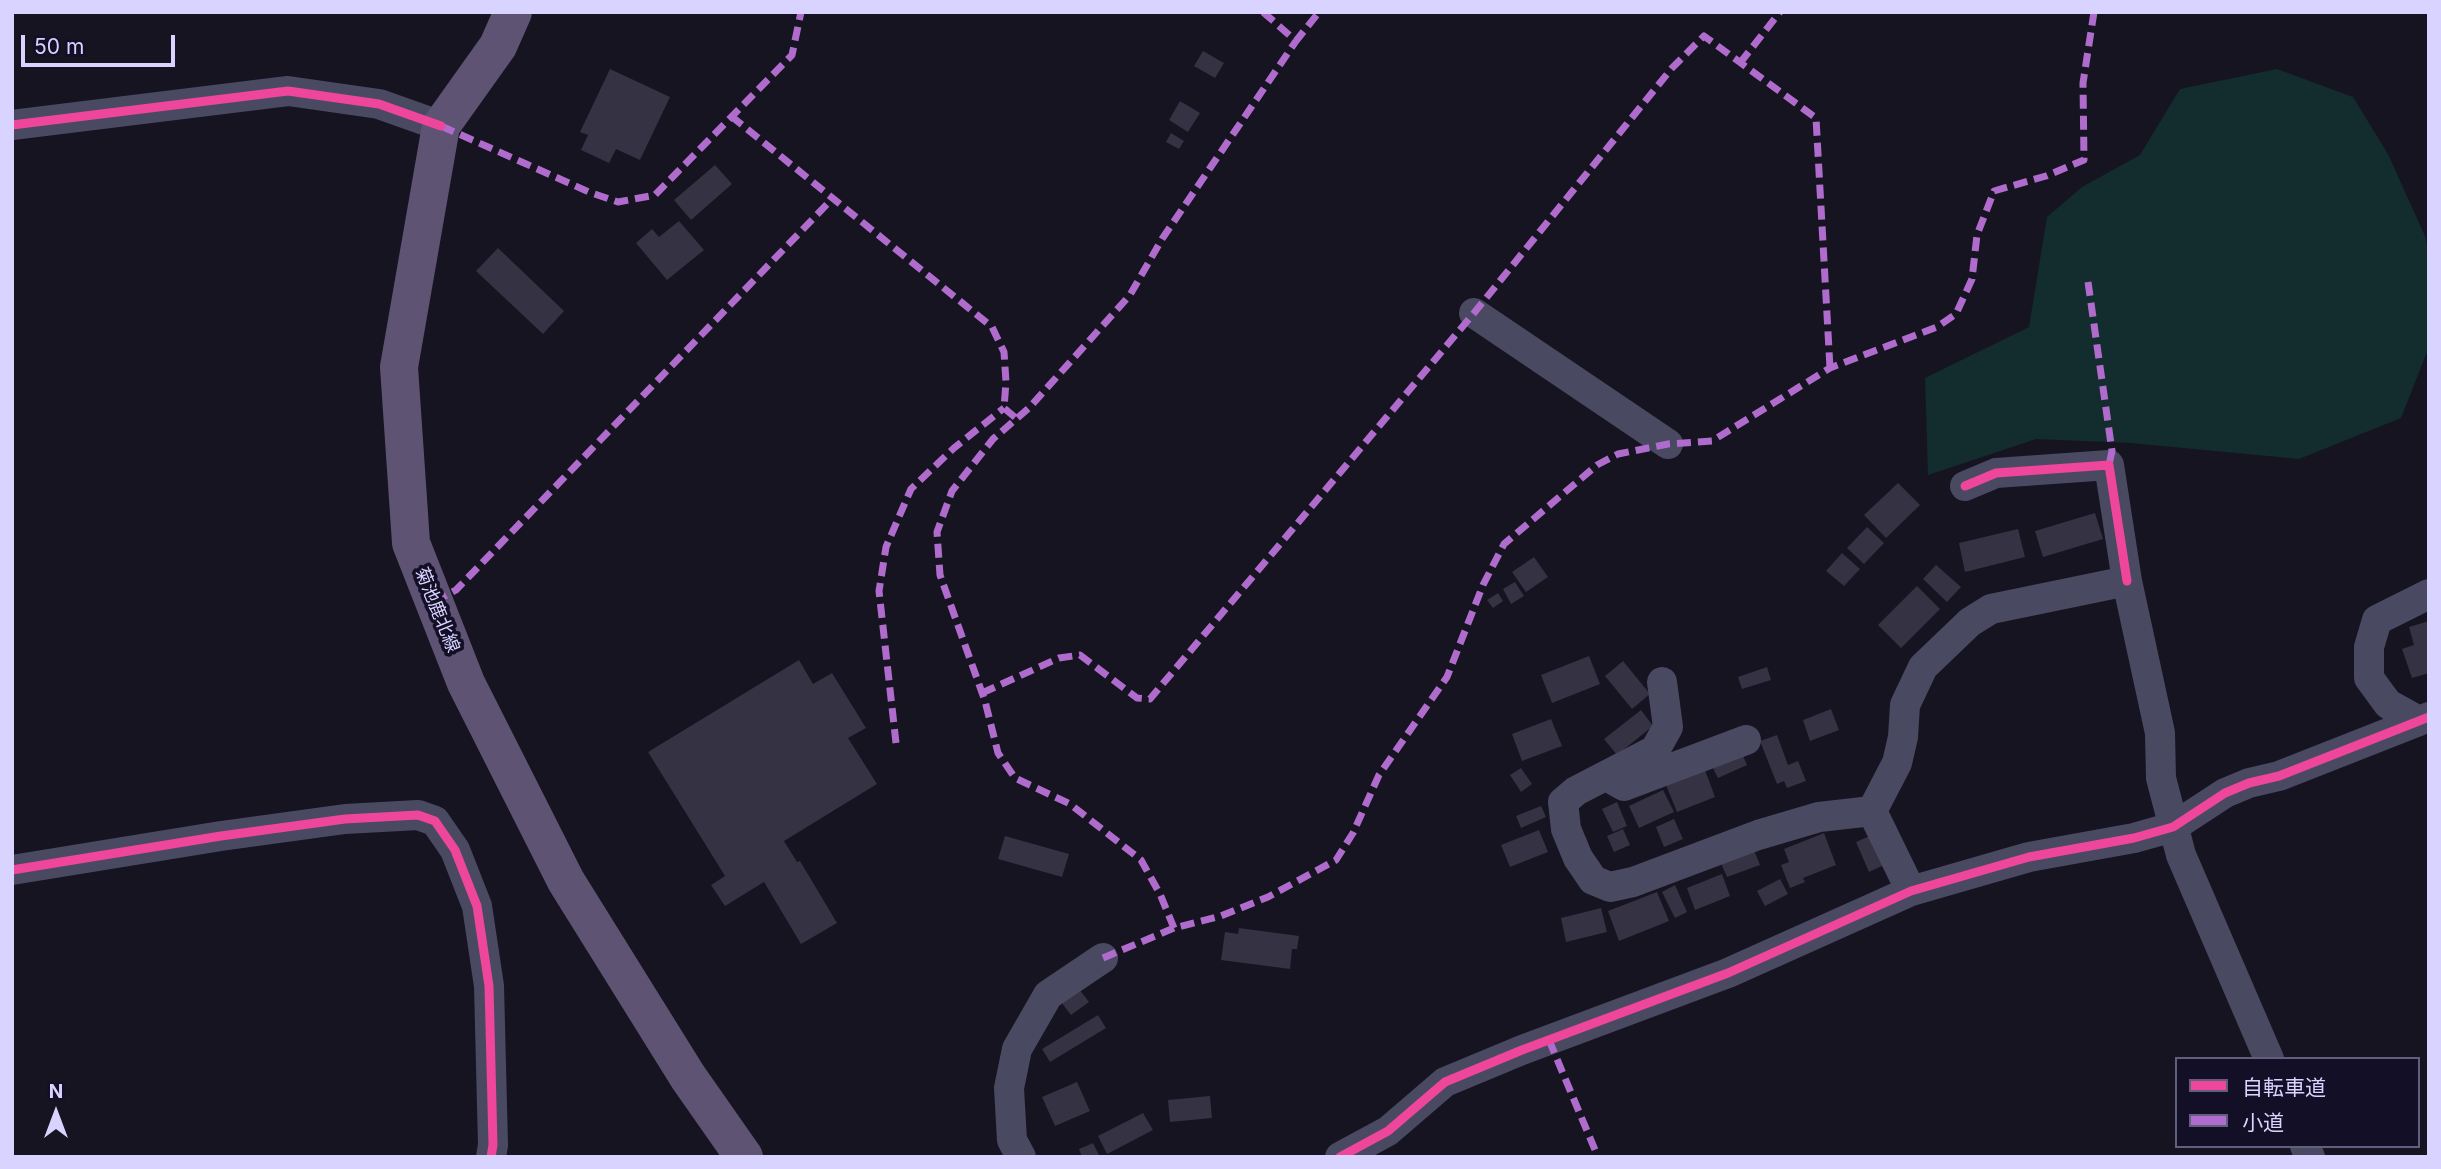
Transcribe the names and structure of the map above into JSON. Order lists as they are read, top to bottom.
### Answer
{
  "streets": {
    "main road": ["菊池鹿北線"]
  },
  "legend": ["自転車道", "小道"],
  "scale_bar": "50 m",
  "north": "top"
}
